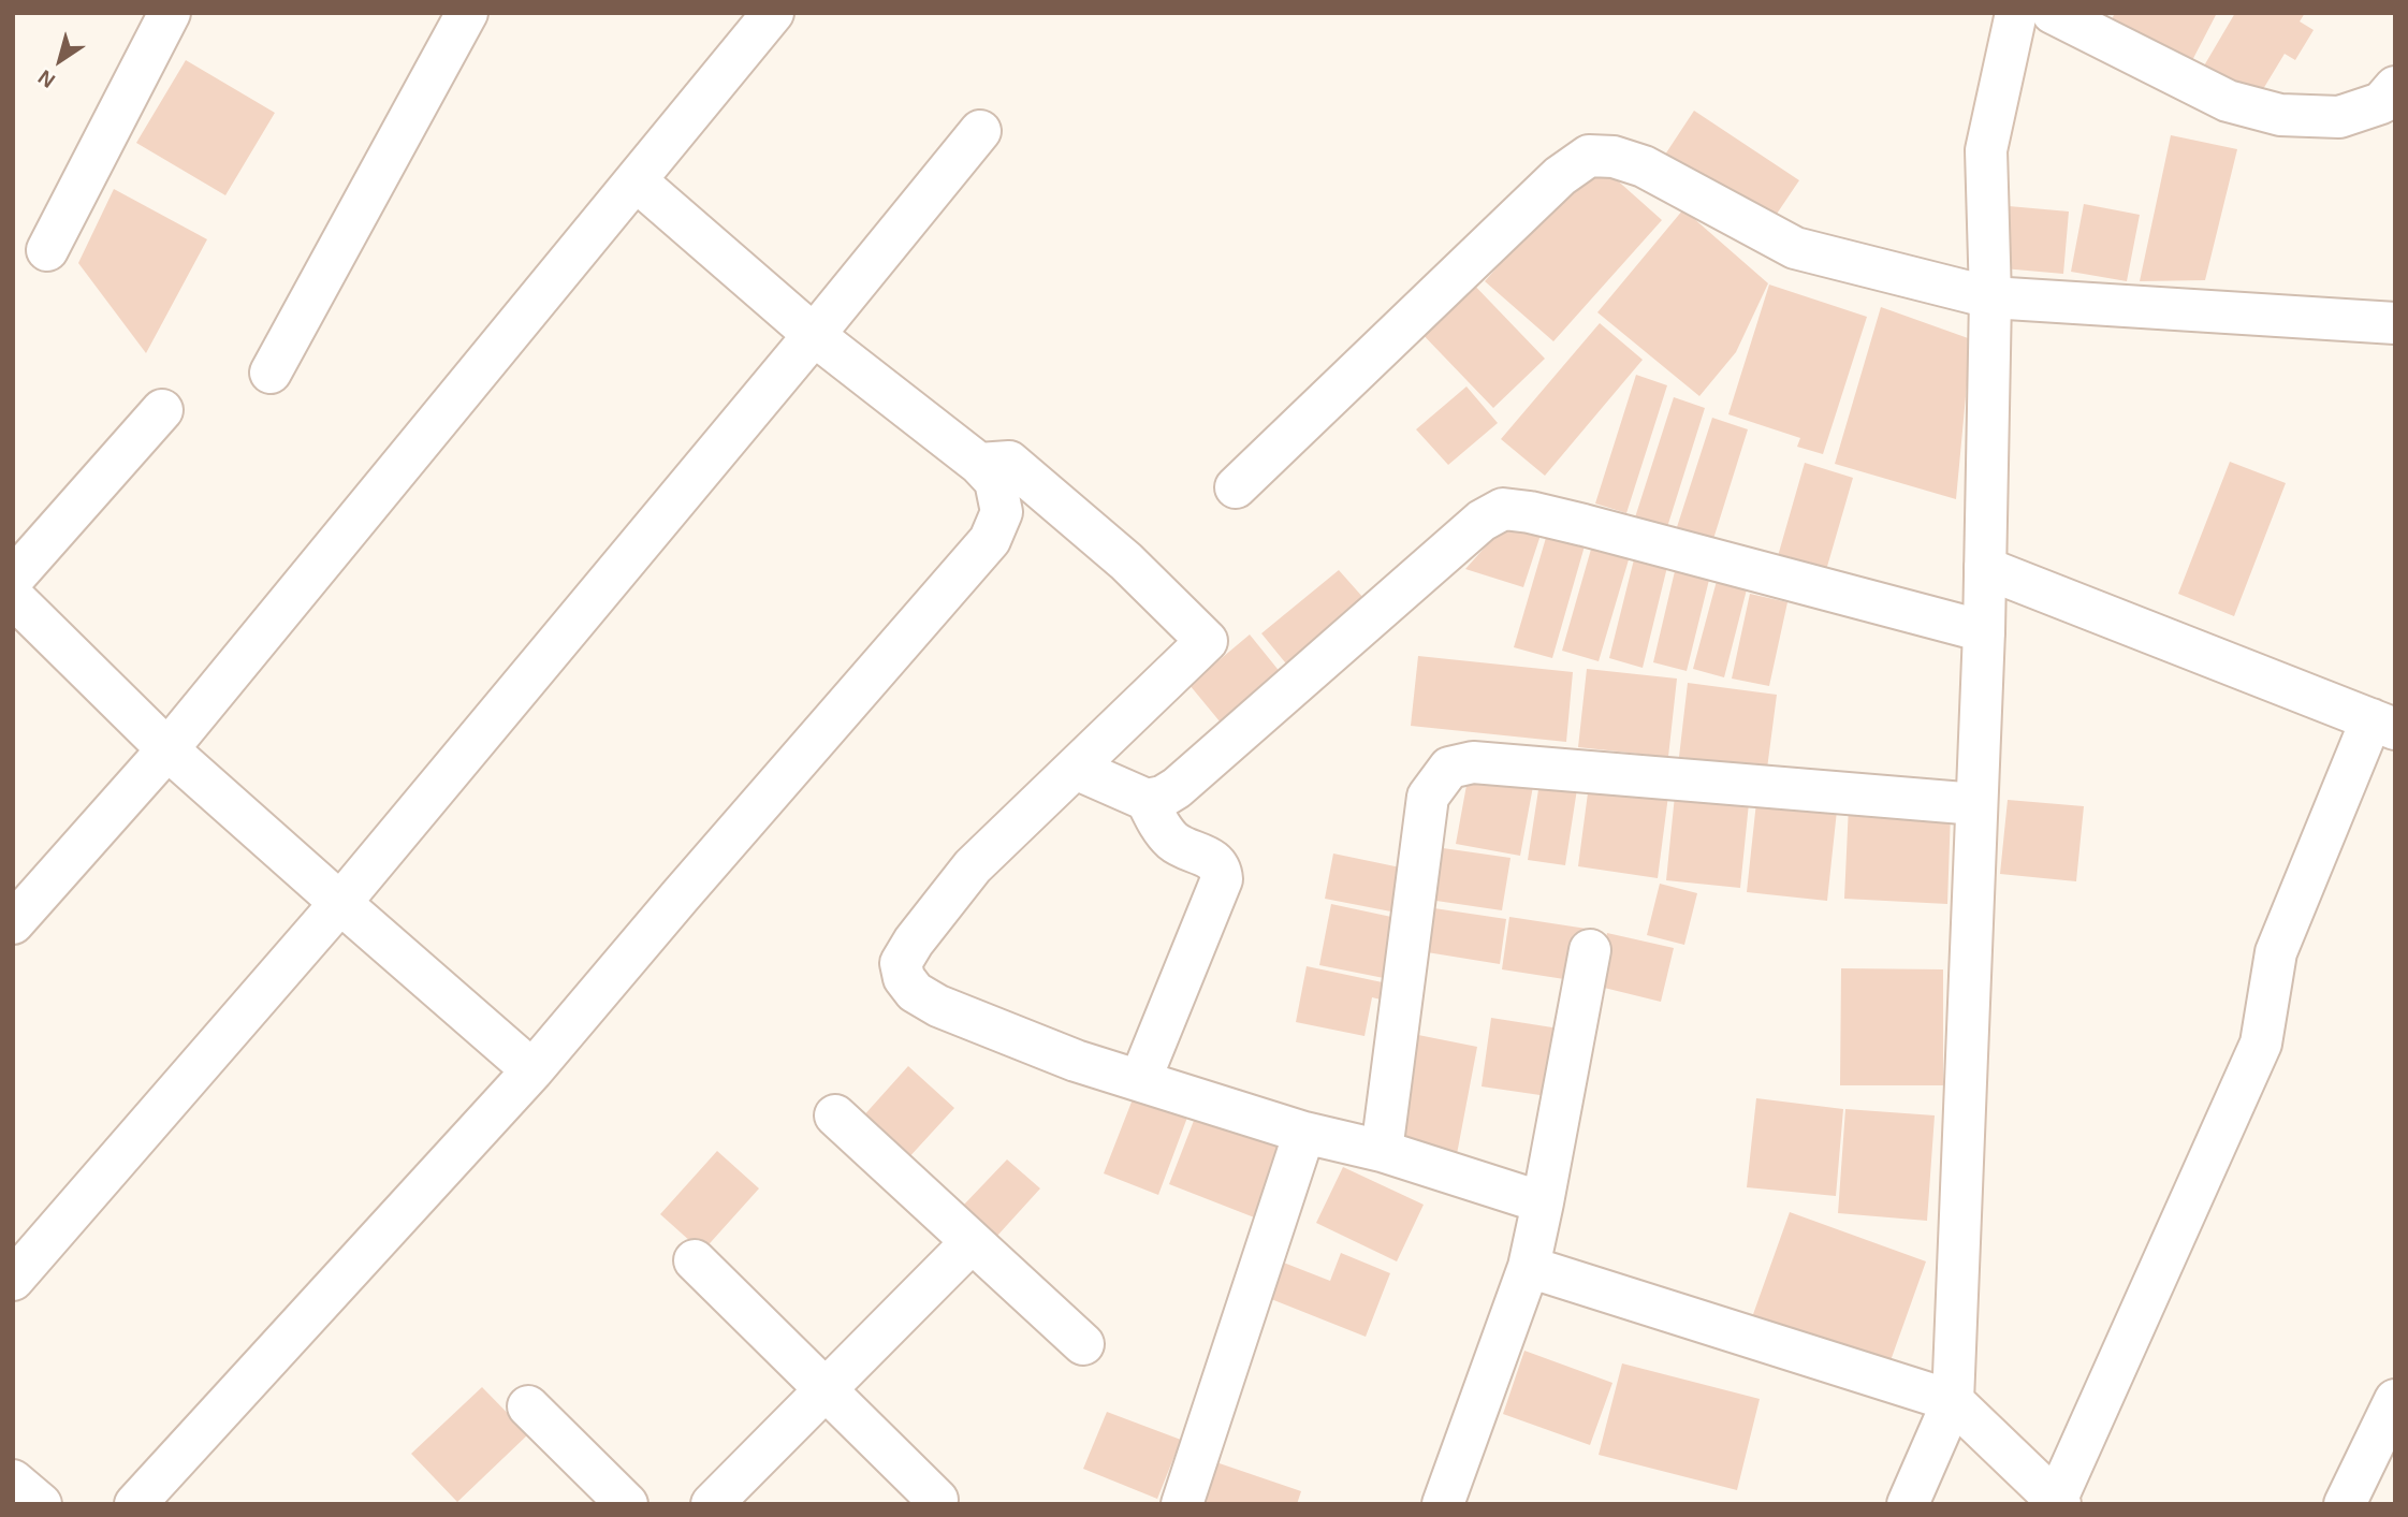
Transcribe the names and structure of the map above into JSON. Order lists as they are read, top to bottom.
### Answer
{
  "north": "bottom left"
}
